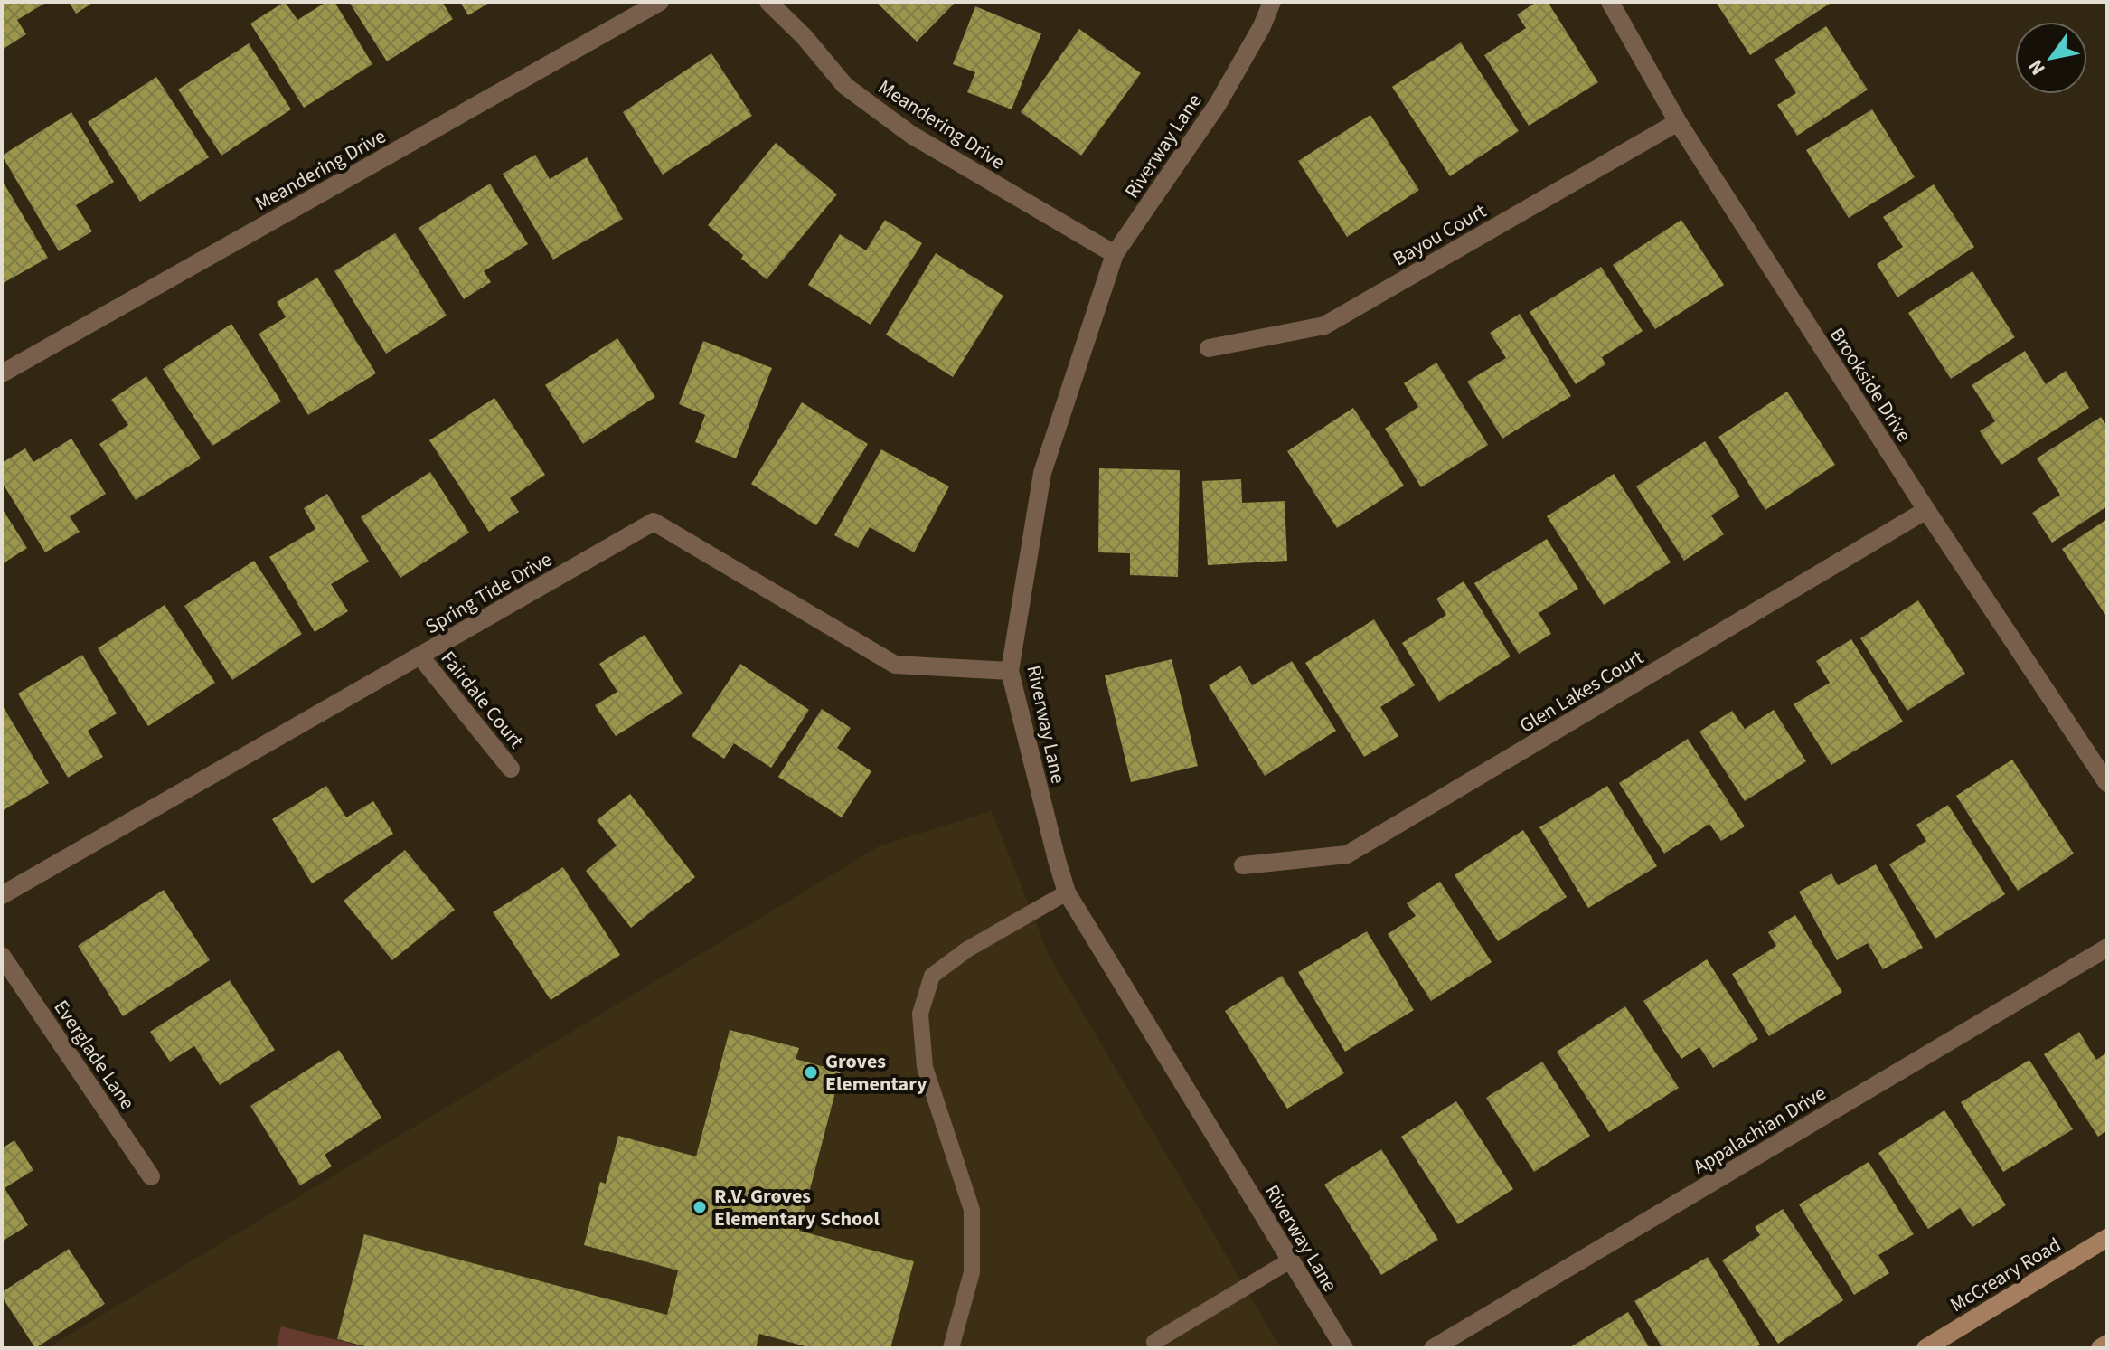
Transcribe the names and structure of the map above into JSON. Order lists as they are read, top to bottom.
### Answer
{
  "streets": {
    "main road": ["McCreary Road"],
    "street": [
      "Meandering Drive",
      "Riverway Lane",
      "Bayou Court",
      "Brookside Drive",
      "Spring Tide Drive",
      "Glen Lakes Court",
      "Fairdale Court",
      "Everglade Lane",
      "Appalachian Drive"
    ]
  },
  "crossings": [
    ["Meandering Drive", "Riverway Lane"],
    ["Riverway Lane", "Spring Tide Drive"],
    ["Bayou Court", "Brookside Drive"],
    ["Brookside Drive", "Glen Lakes Court"],
    ["Spring Tide Drive", "Fairdale Court"]
  ],
  "places": ["Groves Elementary", "R.V. Groves Elementary School"],
  "north": "bottom left"
}
